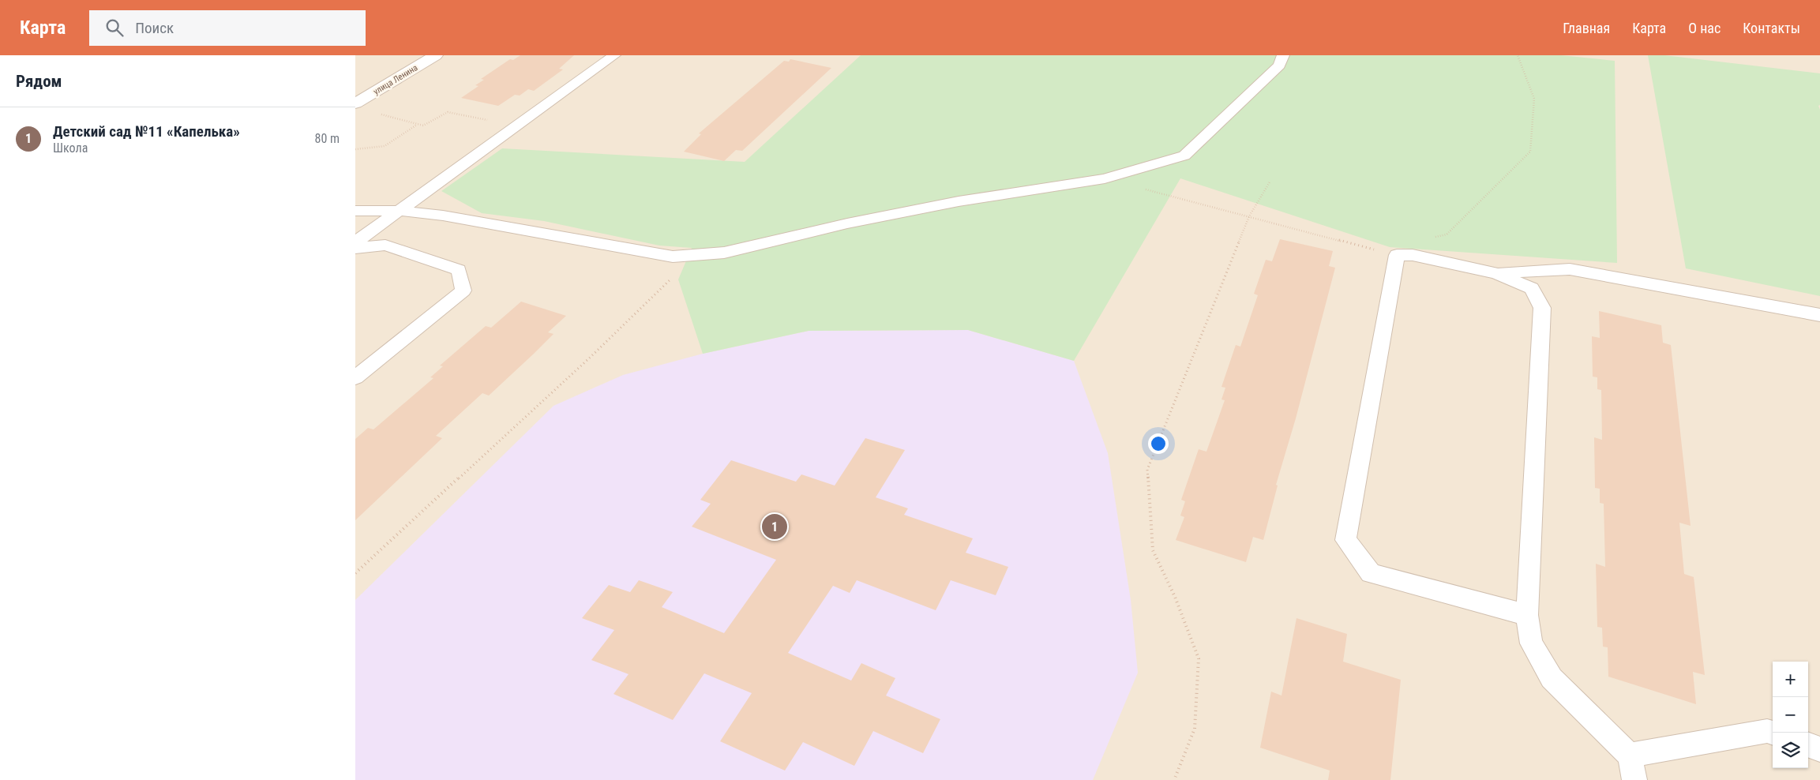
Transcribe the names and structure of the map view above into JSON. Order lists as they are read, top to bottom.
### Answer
{
  "streets": {
    "street": ["улица Ленина"]
  },
  "page": {
    "header": "Карта",
    "search": "Поиск",
    "nav": [
      "Главная",
      "Карта",
      "О нас",
      "Контакты"
    ],
    "heading": "Рядом",
    "list": [
      {
        "mark": "1",
        "name": "Детский сад №11 «Капелька»",
        "note": "Школа",
        "value": "80 m"
      }
    ],
    "pins": "1",
    "map_buttons": ["+", "−"]
  }
}
